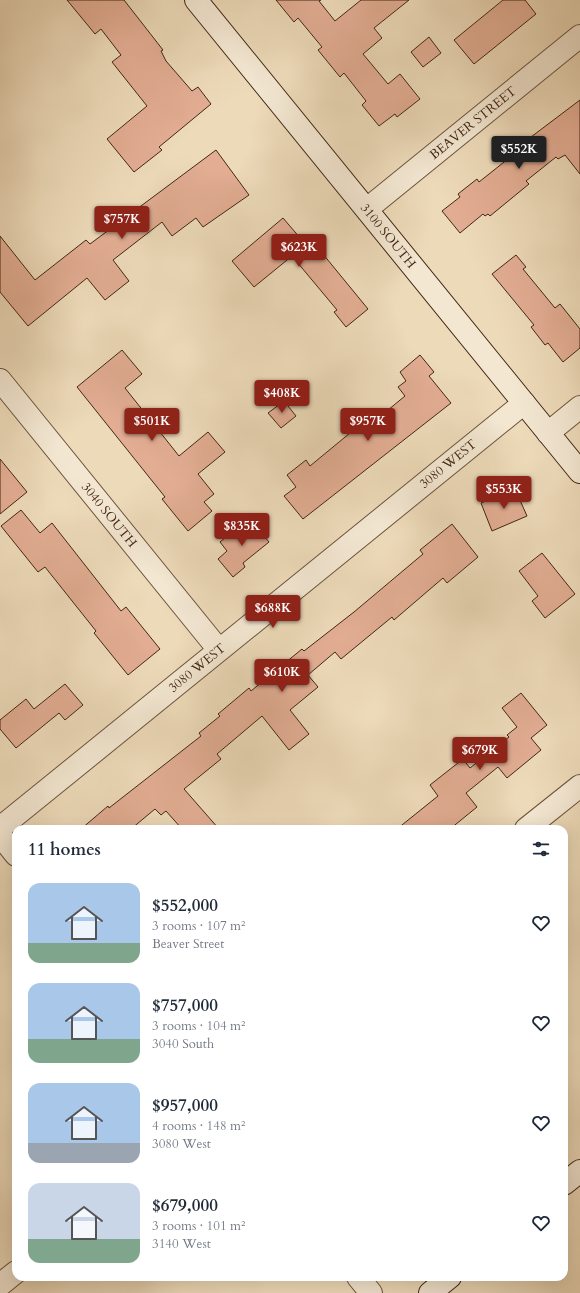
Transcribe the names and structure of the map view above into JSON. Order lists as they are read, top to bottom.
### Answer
{
  "streets": {
    "street": [
      "BEAVER STREET",
      "3100 SOUTH",
      "3080 WEST",
      "3040 SOUTH"
    ]
  },
  "crossings": [
    ["BEAVER STREET", "3100 SOUTH"],
    ["3100 SOUTH", "3080 WEST"],
    ["3080 WEST", "3040 SOUTH"]
  ],
  "page": {
    "price": [
      "$552K",
      "$757K",
      "$623K",
      "$408K",
      "$501K",
      "$957K",
      "$553K",
      "$835K",
      "$688K",
      "$610K",
      "$679K"
    ],
    "heading": "11 homes",
    "list": [
      {
        "name": "$552,000",
        "note": "3 rooms · 107 m² · Beaver Street"
      },
      {
        "name": "$757,000",
        "note": "3 rooms · 104 m² · 3040 South"
      },
      {
        "name": "$957,000",
        "note": "4 rooms · 148 m² · 3080 West"
      },
      {
        "name": "$679,000",
        "note": "3 rooms · 101 m² · 3140 West"
      }
    ]
  }
}
